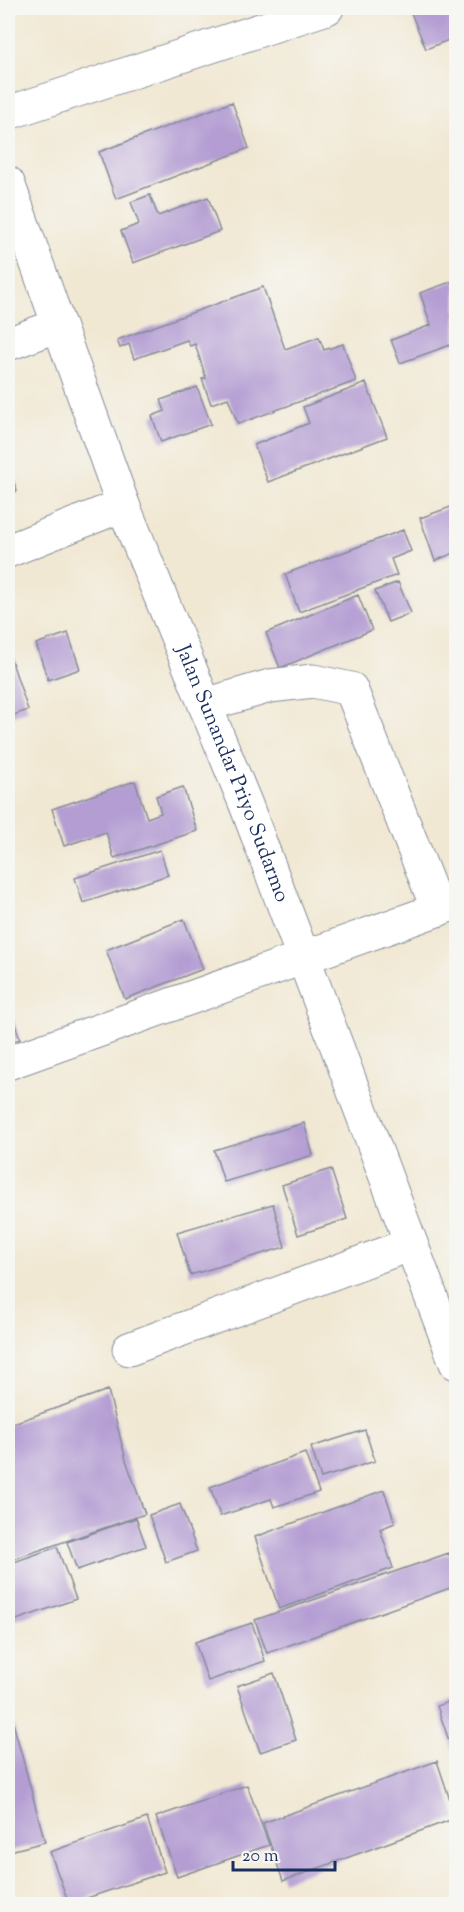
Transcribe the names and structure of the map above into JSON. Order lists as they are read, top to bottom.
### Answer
{
  "streets": {
    "main road": ["Jalan Sunandar Priyo Sudarmo"]
  },
  "scale_bar": "20 m"
}
